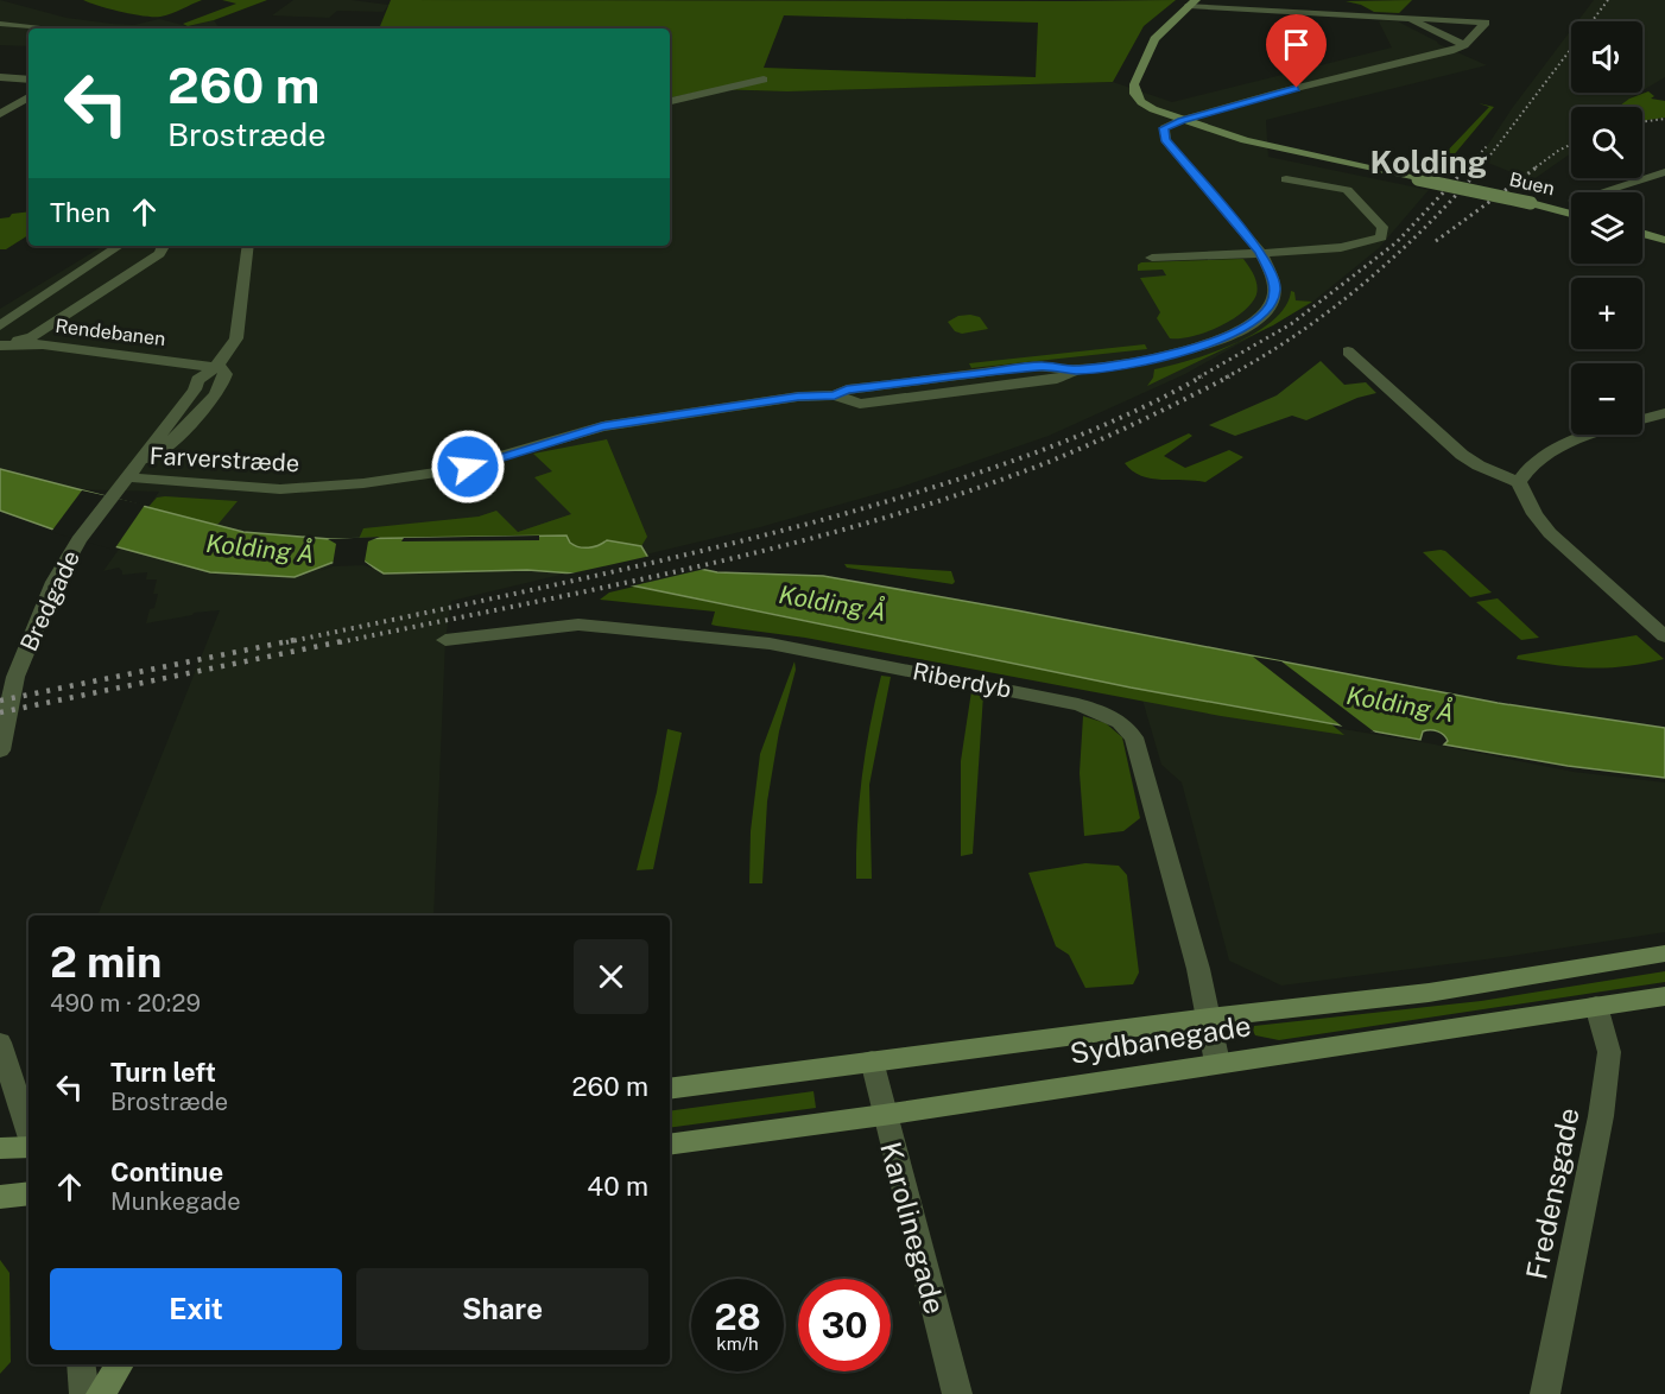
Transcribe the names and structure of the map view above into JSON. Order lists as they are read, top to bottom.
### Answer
{
  "streets": {
    "main road": ["Buen", "Sydbanegade"],
    "street": [
      "Rendebanen",
      "Farverstræde",
      "Bredgade",
      "Riberdyb",
      "Fredensgade",
      "Karolinegade"
    ]
  },
  "crossings": [
    ["Buen", "Farverstræde"],
    ["Rendebanen", "Bredgade"],
    ["Farverstræde", "Bredgade"],
    ["Riberdyb", "Sydbanegade"],
    ["Sydbanegade", "Fredensgade"],
    ["Sydbanegade", "Karolinegade"]
  ],
  "districts": ["Kolding"],
  "water": ["Kolding Å"],
  "page": {
    "map_buttons": ["+", "−"],
    "turn": ["260 m", "Brostræde"],
    "then": "Then",
    "heading": ["2 min", "490 m · 20:29"],
    "list": [
      {
        "name": "Turn left",
        "note": "Brostræde",
        "value": "260 m"
      },
      {
        "name": "Continue",
        "note": "Munkegade",
        "value": "40 m"
      }
    ],
    "buttons": ["Exit", "Share"],
    "speed": "28 km/h",
    "limit": "30"
  }
}
